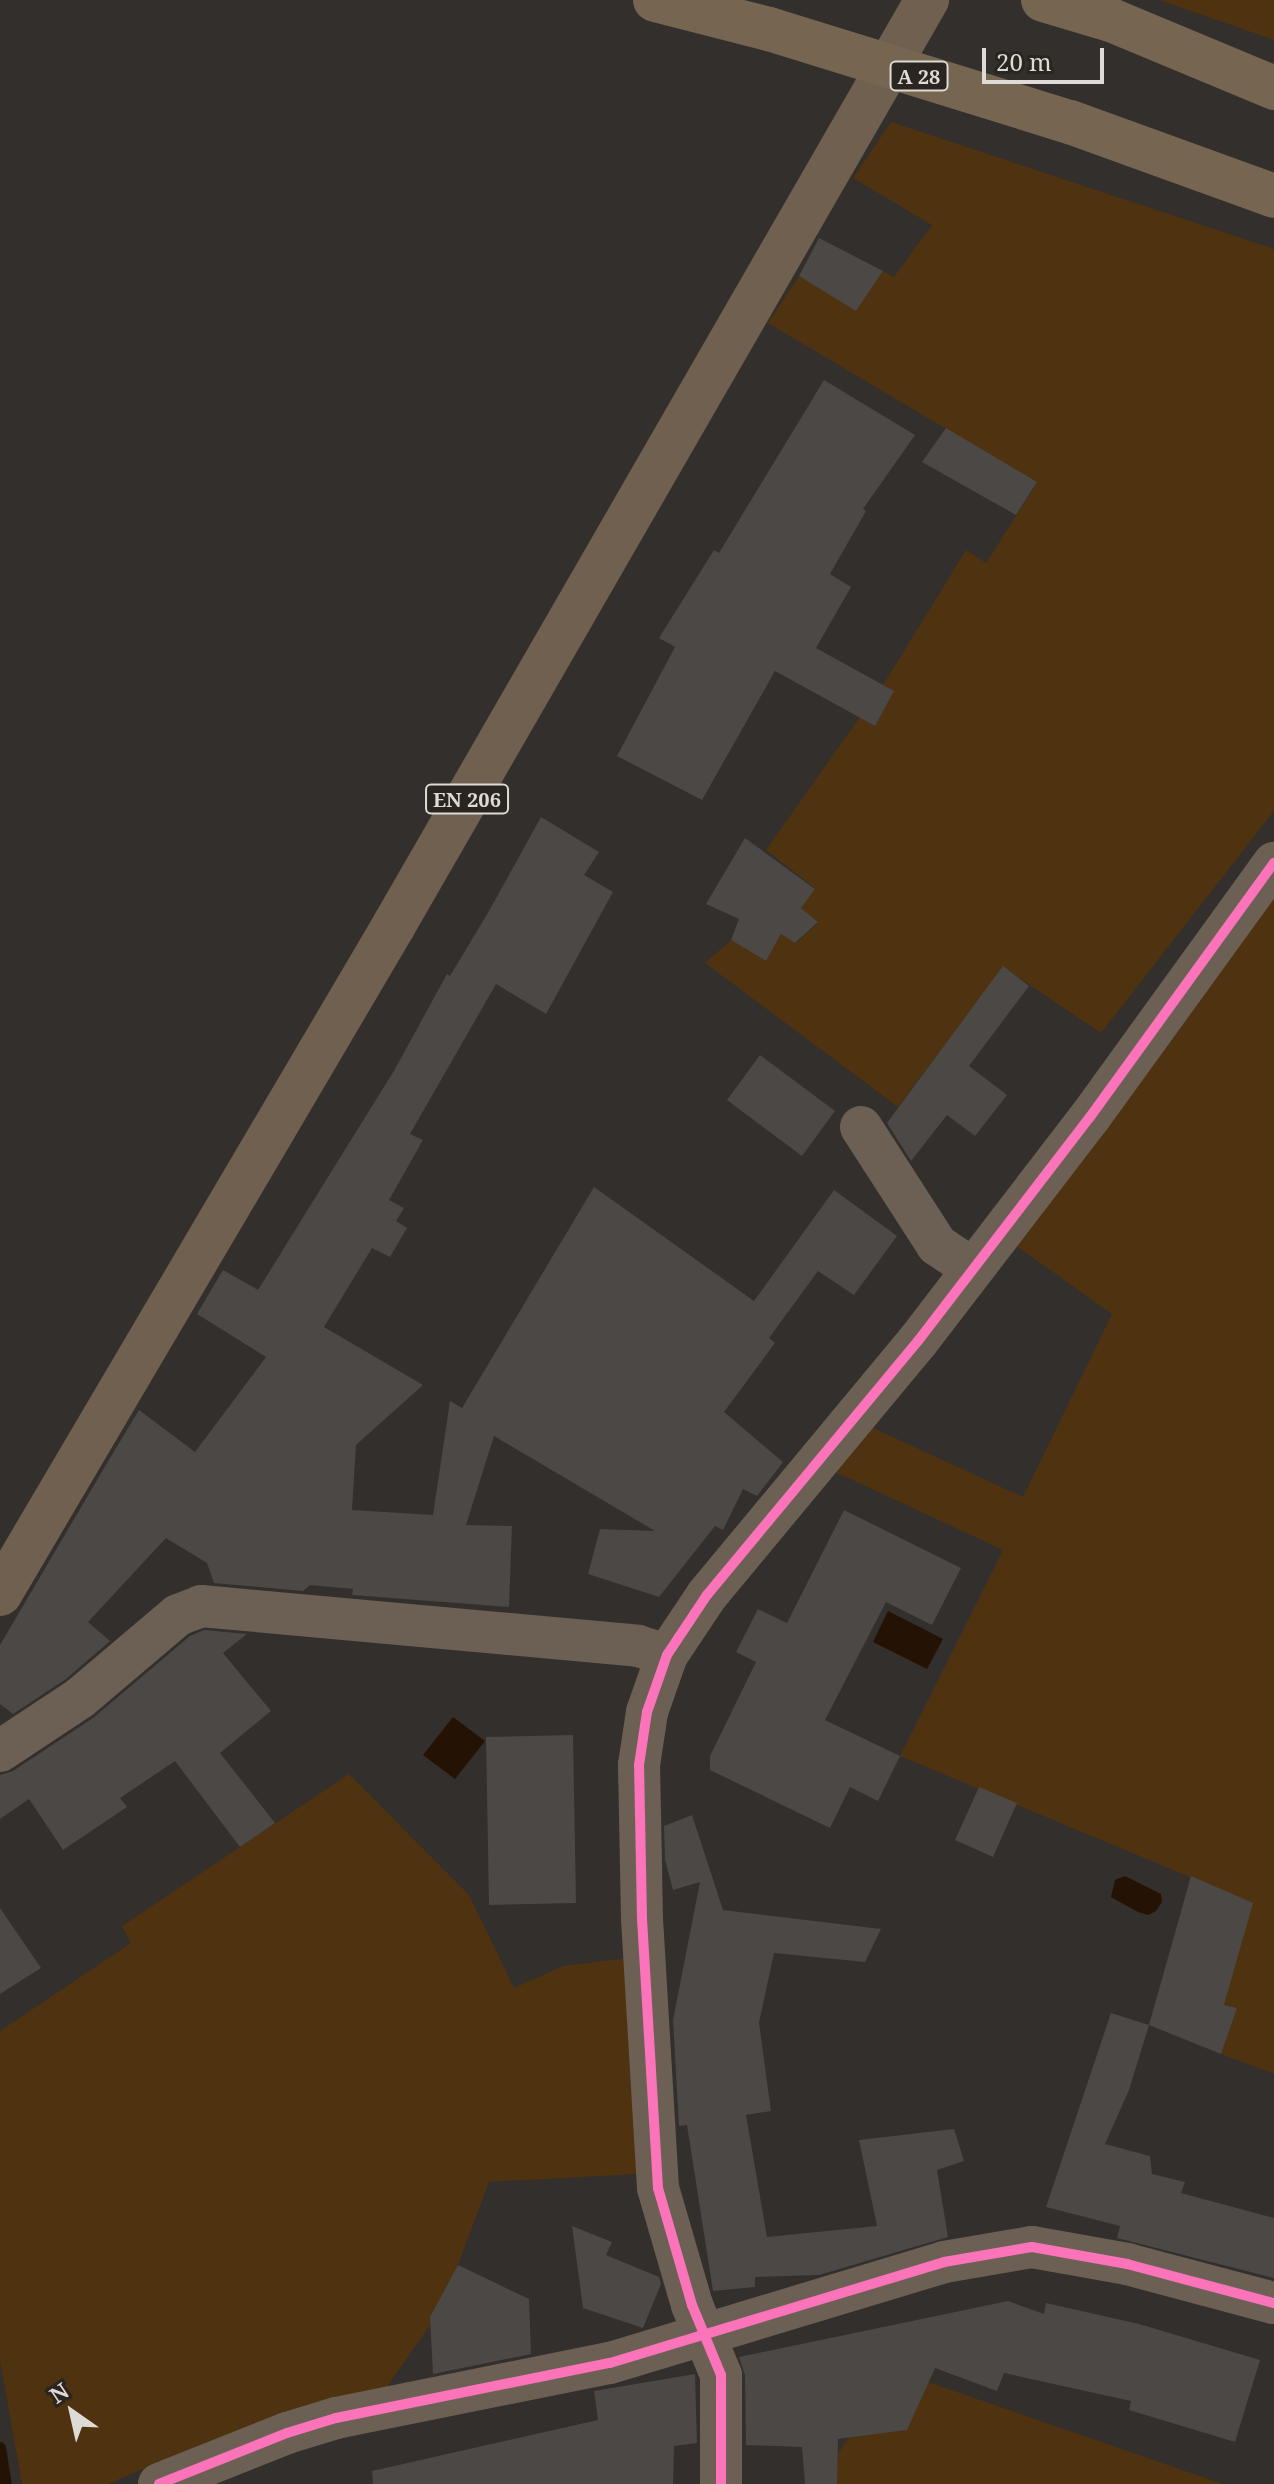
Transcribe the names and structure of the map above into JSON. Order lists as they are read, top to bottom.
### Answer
{
  "streets": {
    "highway": ["A 28"],
    "main road": ["EN 206"]
  },
  "scale_bar": "20 m",
  "north": "top left"
}
